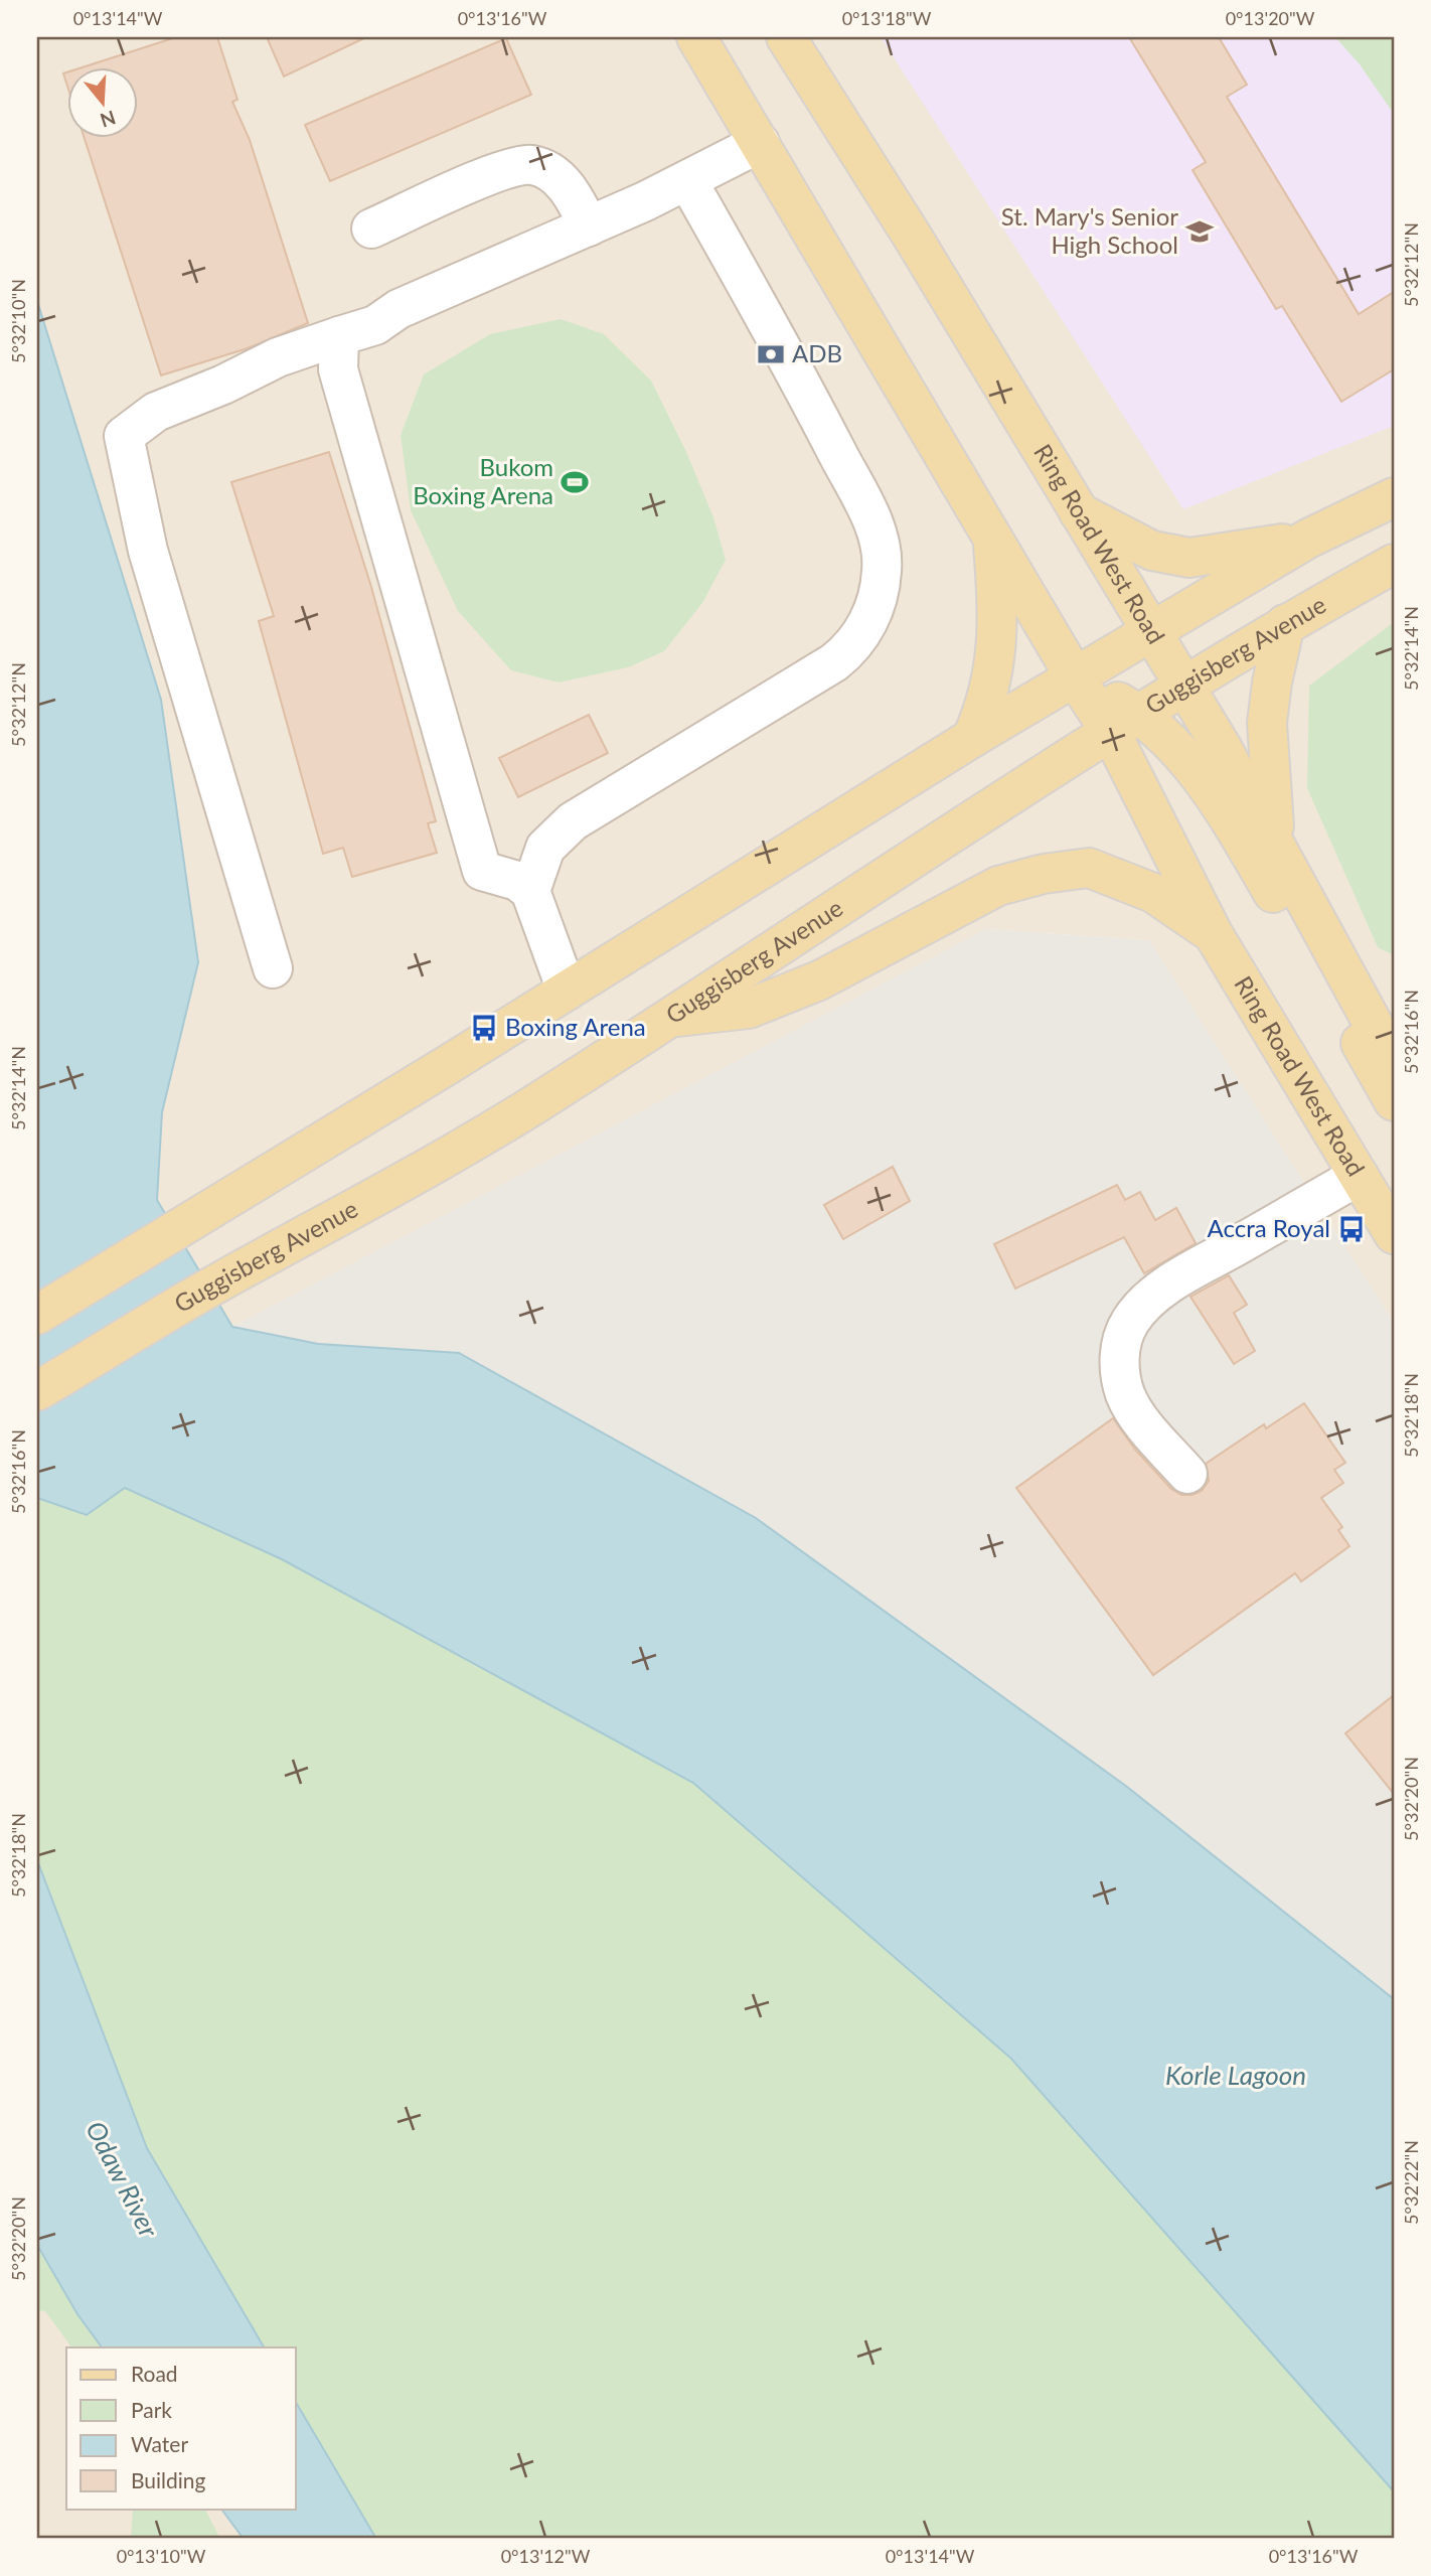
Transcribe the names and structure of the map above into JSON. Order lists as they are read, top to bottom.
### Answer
{
  "streets": {
    "main road": ["Ring Road West Road", "Guggisberg Avenue"]
  },
  "crossings": [
    ["Ring Road West Road", "Guggisberg Avenue"]
  ],
  "water": ["Korle Lagoon", "Odaw River"],
  "places": {
    "school or university": ["St. Mary's Senior High School"],
    "bank": ["ADB"],
    "sports": ["Bukom Boxing Arena"],
    "bus stop": ["Boxing Arena", "Accra Royal"]
  },
  "legend": [
    "Road",
    "Park",
    "Water",
    "Building"
  ],
  "north": "bottom",
  "coordinates": [
    "0°13'14\"W",
    "0°13'16\"W",
    "0°13'18\"W",
    "0°13'20\"W",
    "5°32'12\"N",
    "5°32'10\"N",
    "5°32'14\"N",
    "5°32'16\"N",
    "5°32'18\"N",
    "5°32'20\"N",
    "5°32'22\"N",
    "0°13'10\"W",
    "0°13'12\"W"
  ]
}
